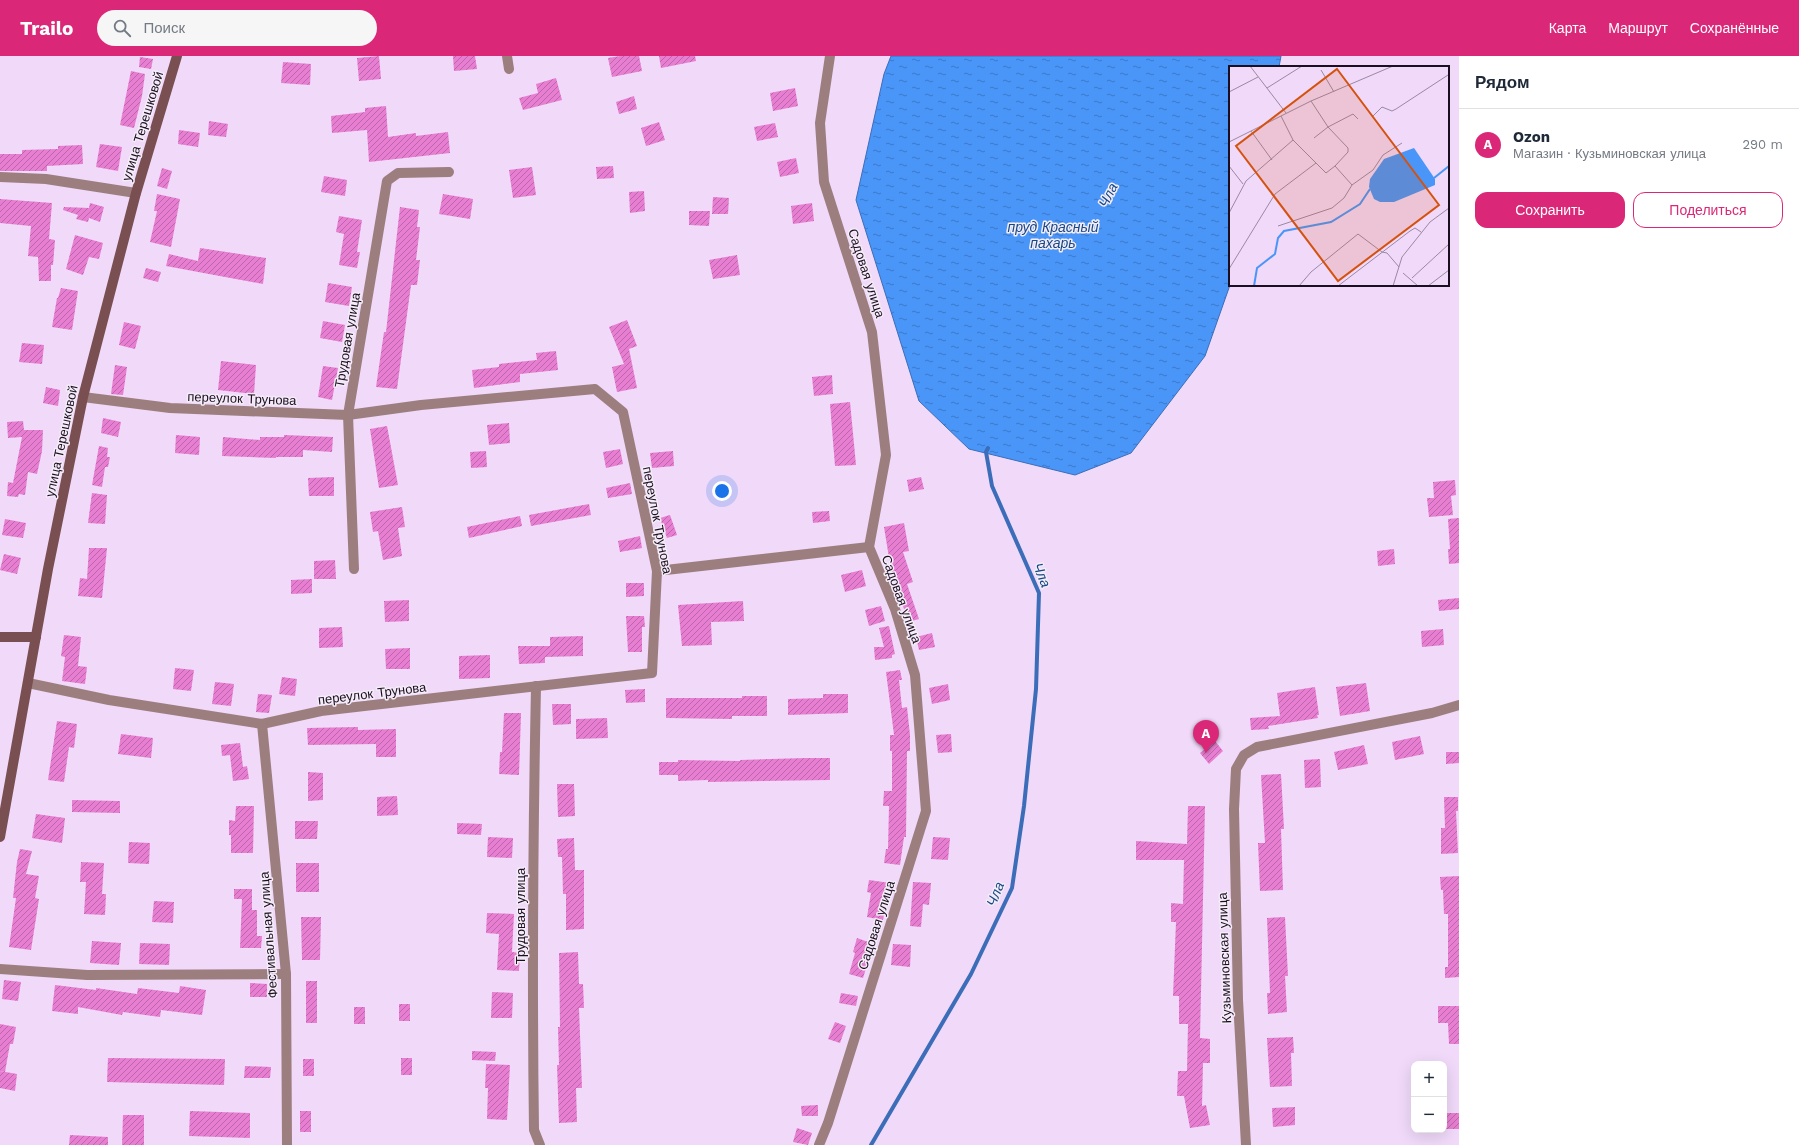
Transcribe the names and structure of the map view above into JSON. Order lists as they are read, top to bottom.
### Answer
{
  "streets": {
    "street": [
      "улица Терешковой",
      "Садовая улица",
      "Трудовая улица",
      "переулок Трунова",
      "Фестивальная улица",
      "Кузьминовская улица"
    ]
  },
  "crossings": [
    ["улица Терешковой", "переулок Трунова"],
    ["Трудовая улица", "переулок Трунова"],
    ["переулок Трунова", "Фестивальная улица"]
  ],
  "water": ["Чла", "пруд Красный пахарь"],
  "page": {
    "header": "Trailo",
    "search": "Поиск",
    "nav": ["Карта", "Маршрут", "Сохранённые"],
    "heading": "Рядом",
    "list": [
      {
        "mark": "A",
        "name": "Ozon",
        "note": "Магазин · Кузьминовская улица",
        "value": "290 m"
      }
    ],
    "buttons": ["Сохранить", "Поделиться"],
    "pins": "A",
    "map_buttons": ["+", "−"]
  }
}
